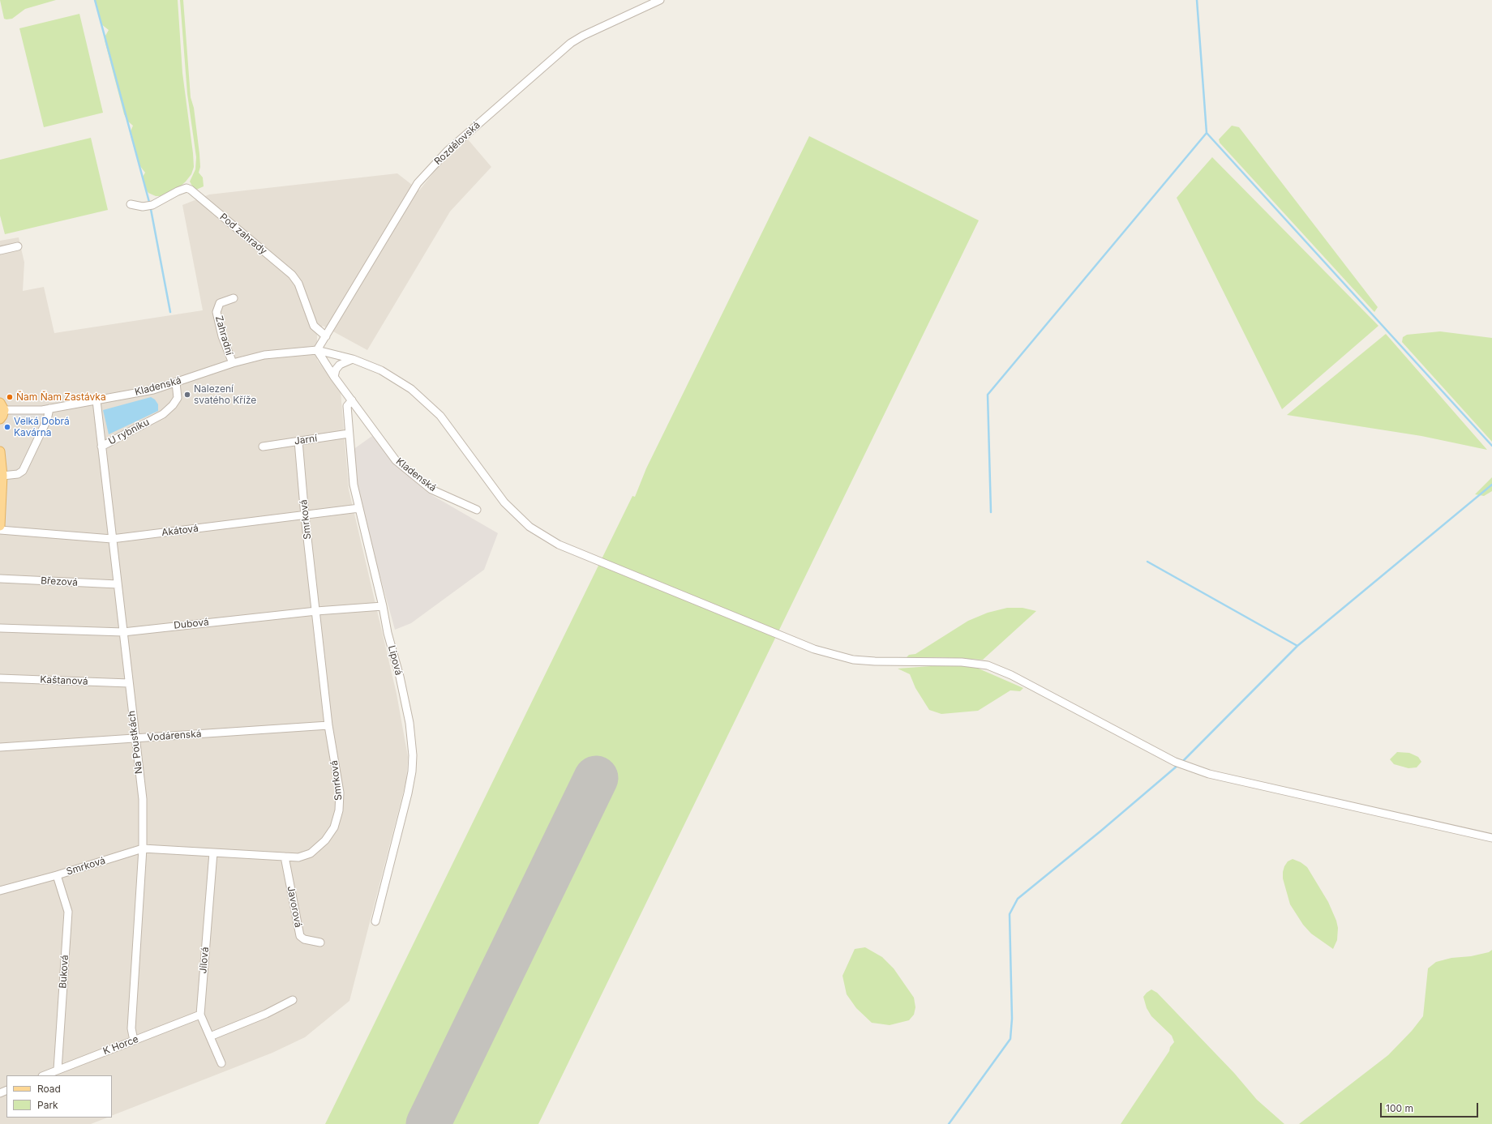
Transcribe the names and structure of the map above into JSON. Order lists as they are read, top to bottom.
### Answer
{
  "streets": {
    "street": [
      "Rozdělovská",
      "Pod zahrady",
      "Zahradní",
      "Kladenská",
      "U rybníku",
      "Jarní",
      "Smrková",
      "Akátová",
      "Březová",
      "Dubová",
      "Lipová",
      "Kaštanová",
      "Vodárenská",
      "Na Poustkách",
      "Javorová",
      "Jílová",
      "Buková",
      "K Horce"
    ]
  },
  "crossings": [
    ["Rozdělovská", "Pod zahrady"],
    ["Rozdělovská", "Kladenská"],
    ["Zahradní", "Kladenská"],
    ["Kladenská", "U rybníku"],
    ["Kladenská", "Lipová"],
    ["U rybníku", "Na Poustkách"],
    ["Jarní", "Smrková"],
    ["Jarní", "Lipová"],
    ["Smrková", "Akátová"],
    ["Smrková", "Dubová"],
    ["Smrková", "Vodárenská"],
    ["Smrková", "Na Poustkách"],
    ["Smrková", "Javorová"],
    ["Smrková", "Jílová"],
    ["Smrková", "Buková"],
    ["Akátová", "Lipová"],
    ["Akátová", "Na Poustkách"],
    ["Březová", "Na Poustkách"],
    ["Dubová", "Lipová"],
    ["Dubová", "Na Poustkách"],
    ["Kaštanová", "Na Poustkách"],
    ["Vodárenská", "Na Poustkách"],
    ["Na Poustkách", "K Horce"],
    ["Jílová", "K Horce"],
    ["Buková", "K Horce"]
  ],
  "places": ["Nalezení svatého Kříže", "Ňam Ňam Zastávka", "Velká Dobrá Kavárna"],
  "legend": ["Road", "Park"],
  "scale_bar": "100 m"
}
